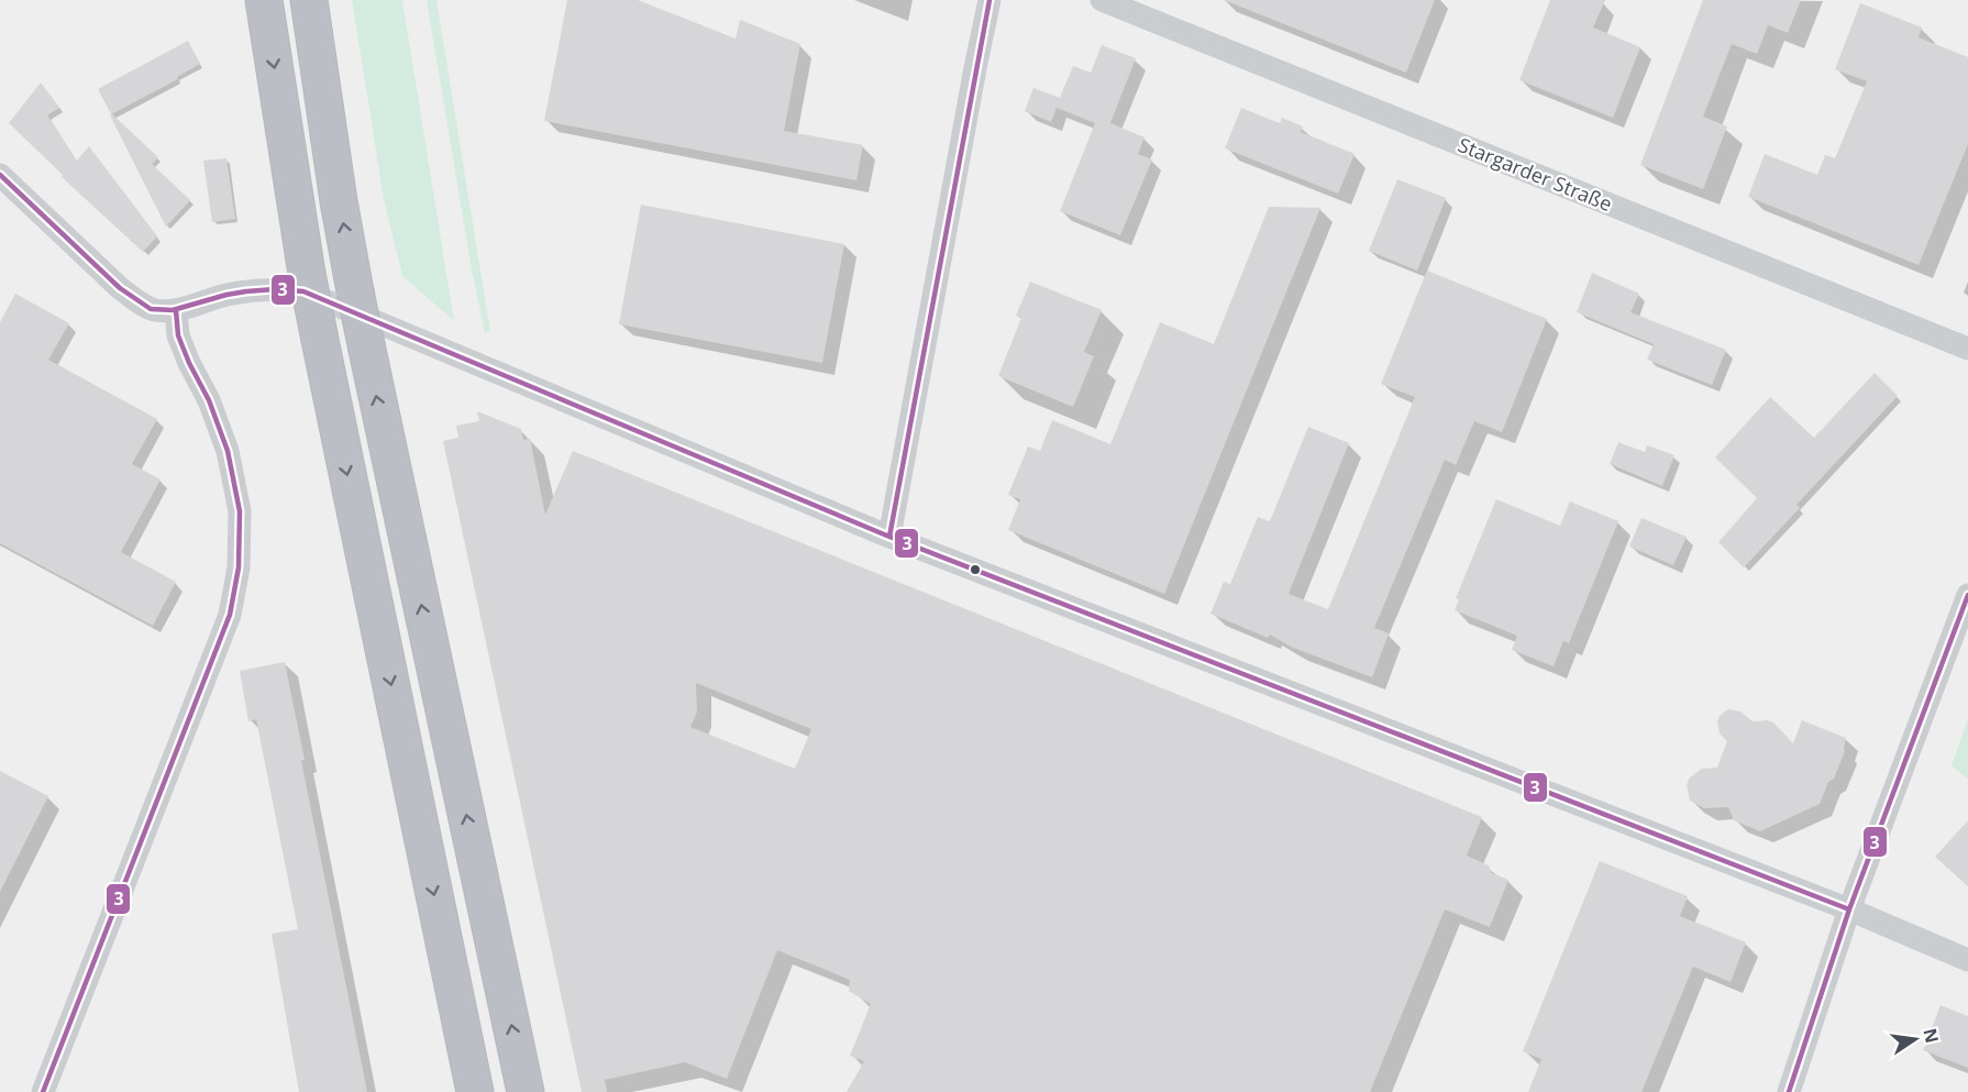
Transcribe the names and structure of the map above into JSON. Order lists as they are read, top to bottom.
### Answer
{
  "streets": {
    "street": ["Stargarder Straße"]
  },
  "lines": ["transit line 3"],
  "north": "right"
}
